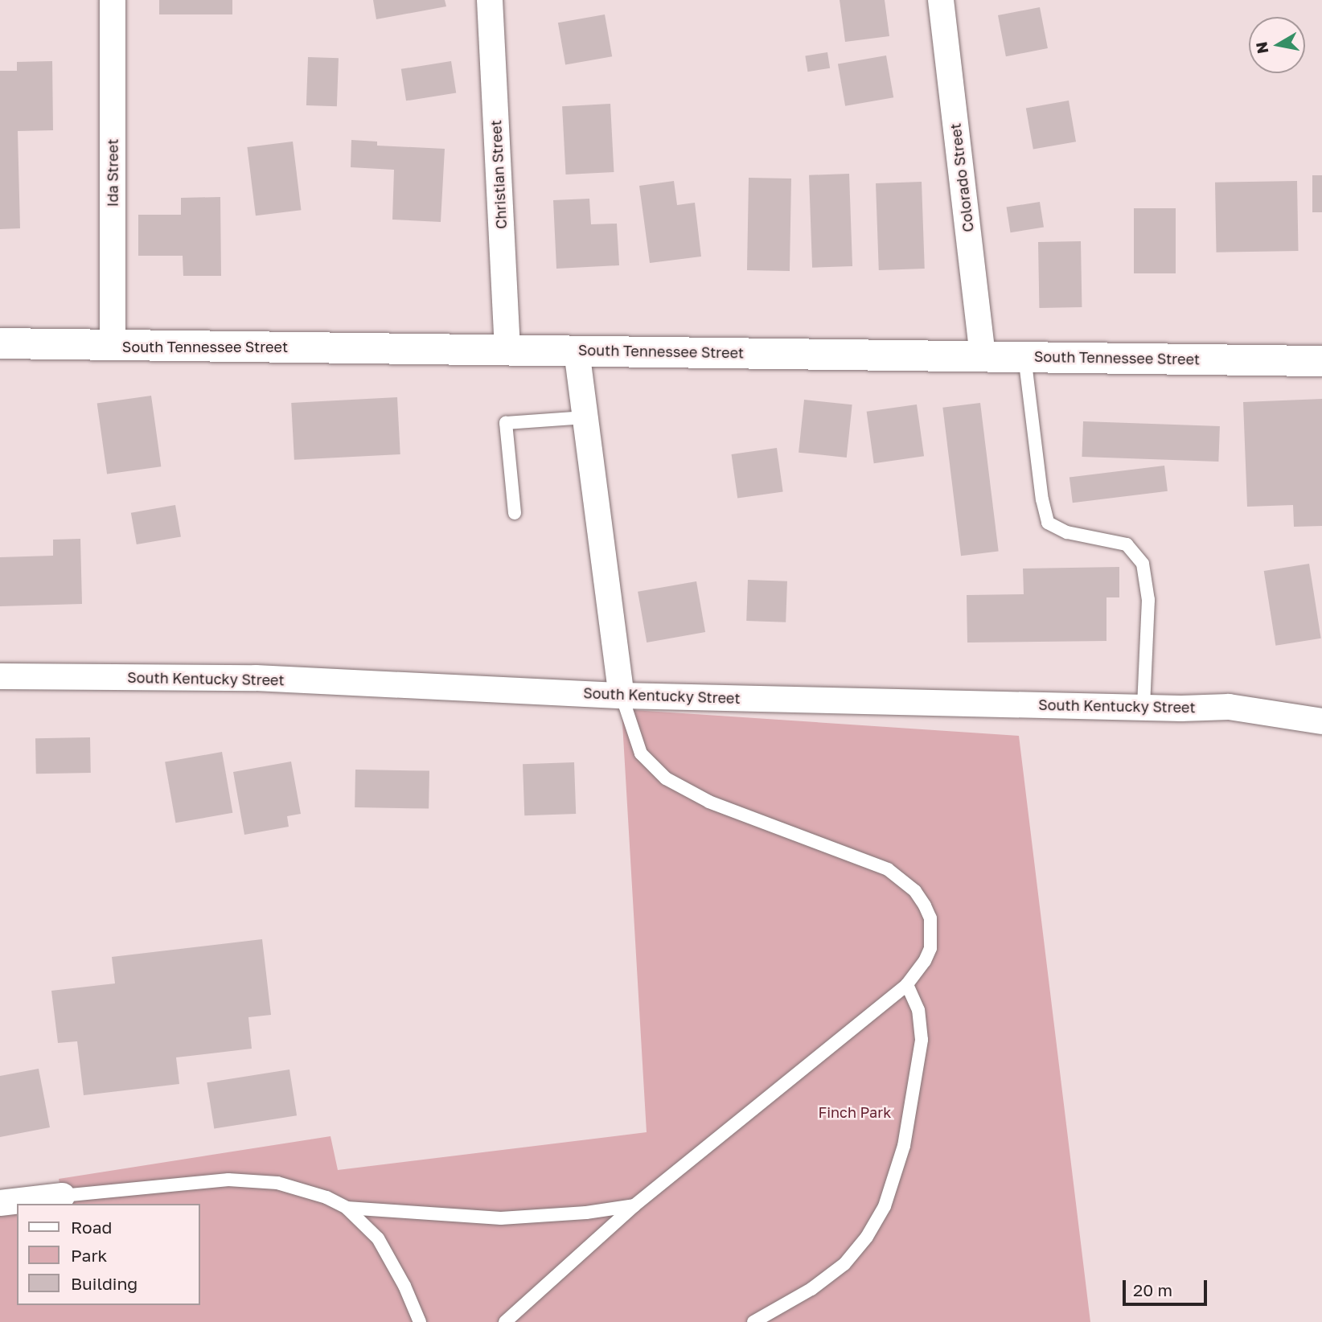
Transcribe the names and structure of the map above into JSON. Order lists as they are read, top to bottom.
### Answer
{
  "streets": {
    "street": [
      "Ida Street",
      "Christian Street",
      "Colorado Street",
      "South Tennessee Street",
      "South Kentucky Street"
    ]
  },
  "crossings": [
    ["Ida Street", "South Tennessee Street"],
    ["Christian Street", "South Tennessee Street"],
    ["Colorado Street", "South Tennessee Street"]
  ],
  "parks": ["Finch Park"],
  "legend": ["Road", "Park", "Building"],
  "scale_bar": "20 m",
  "north": "left"
}
